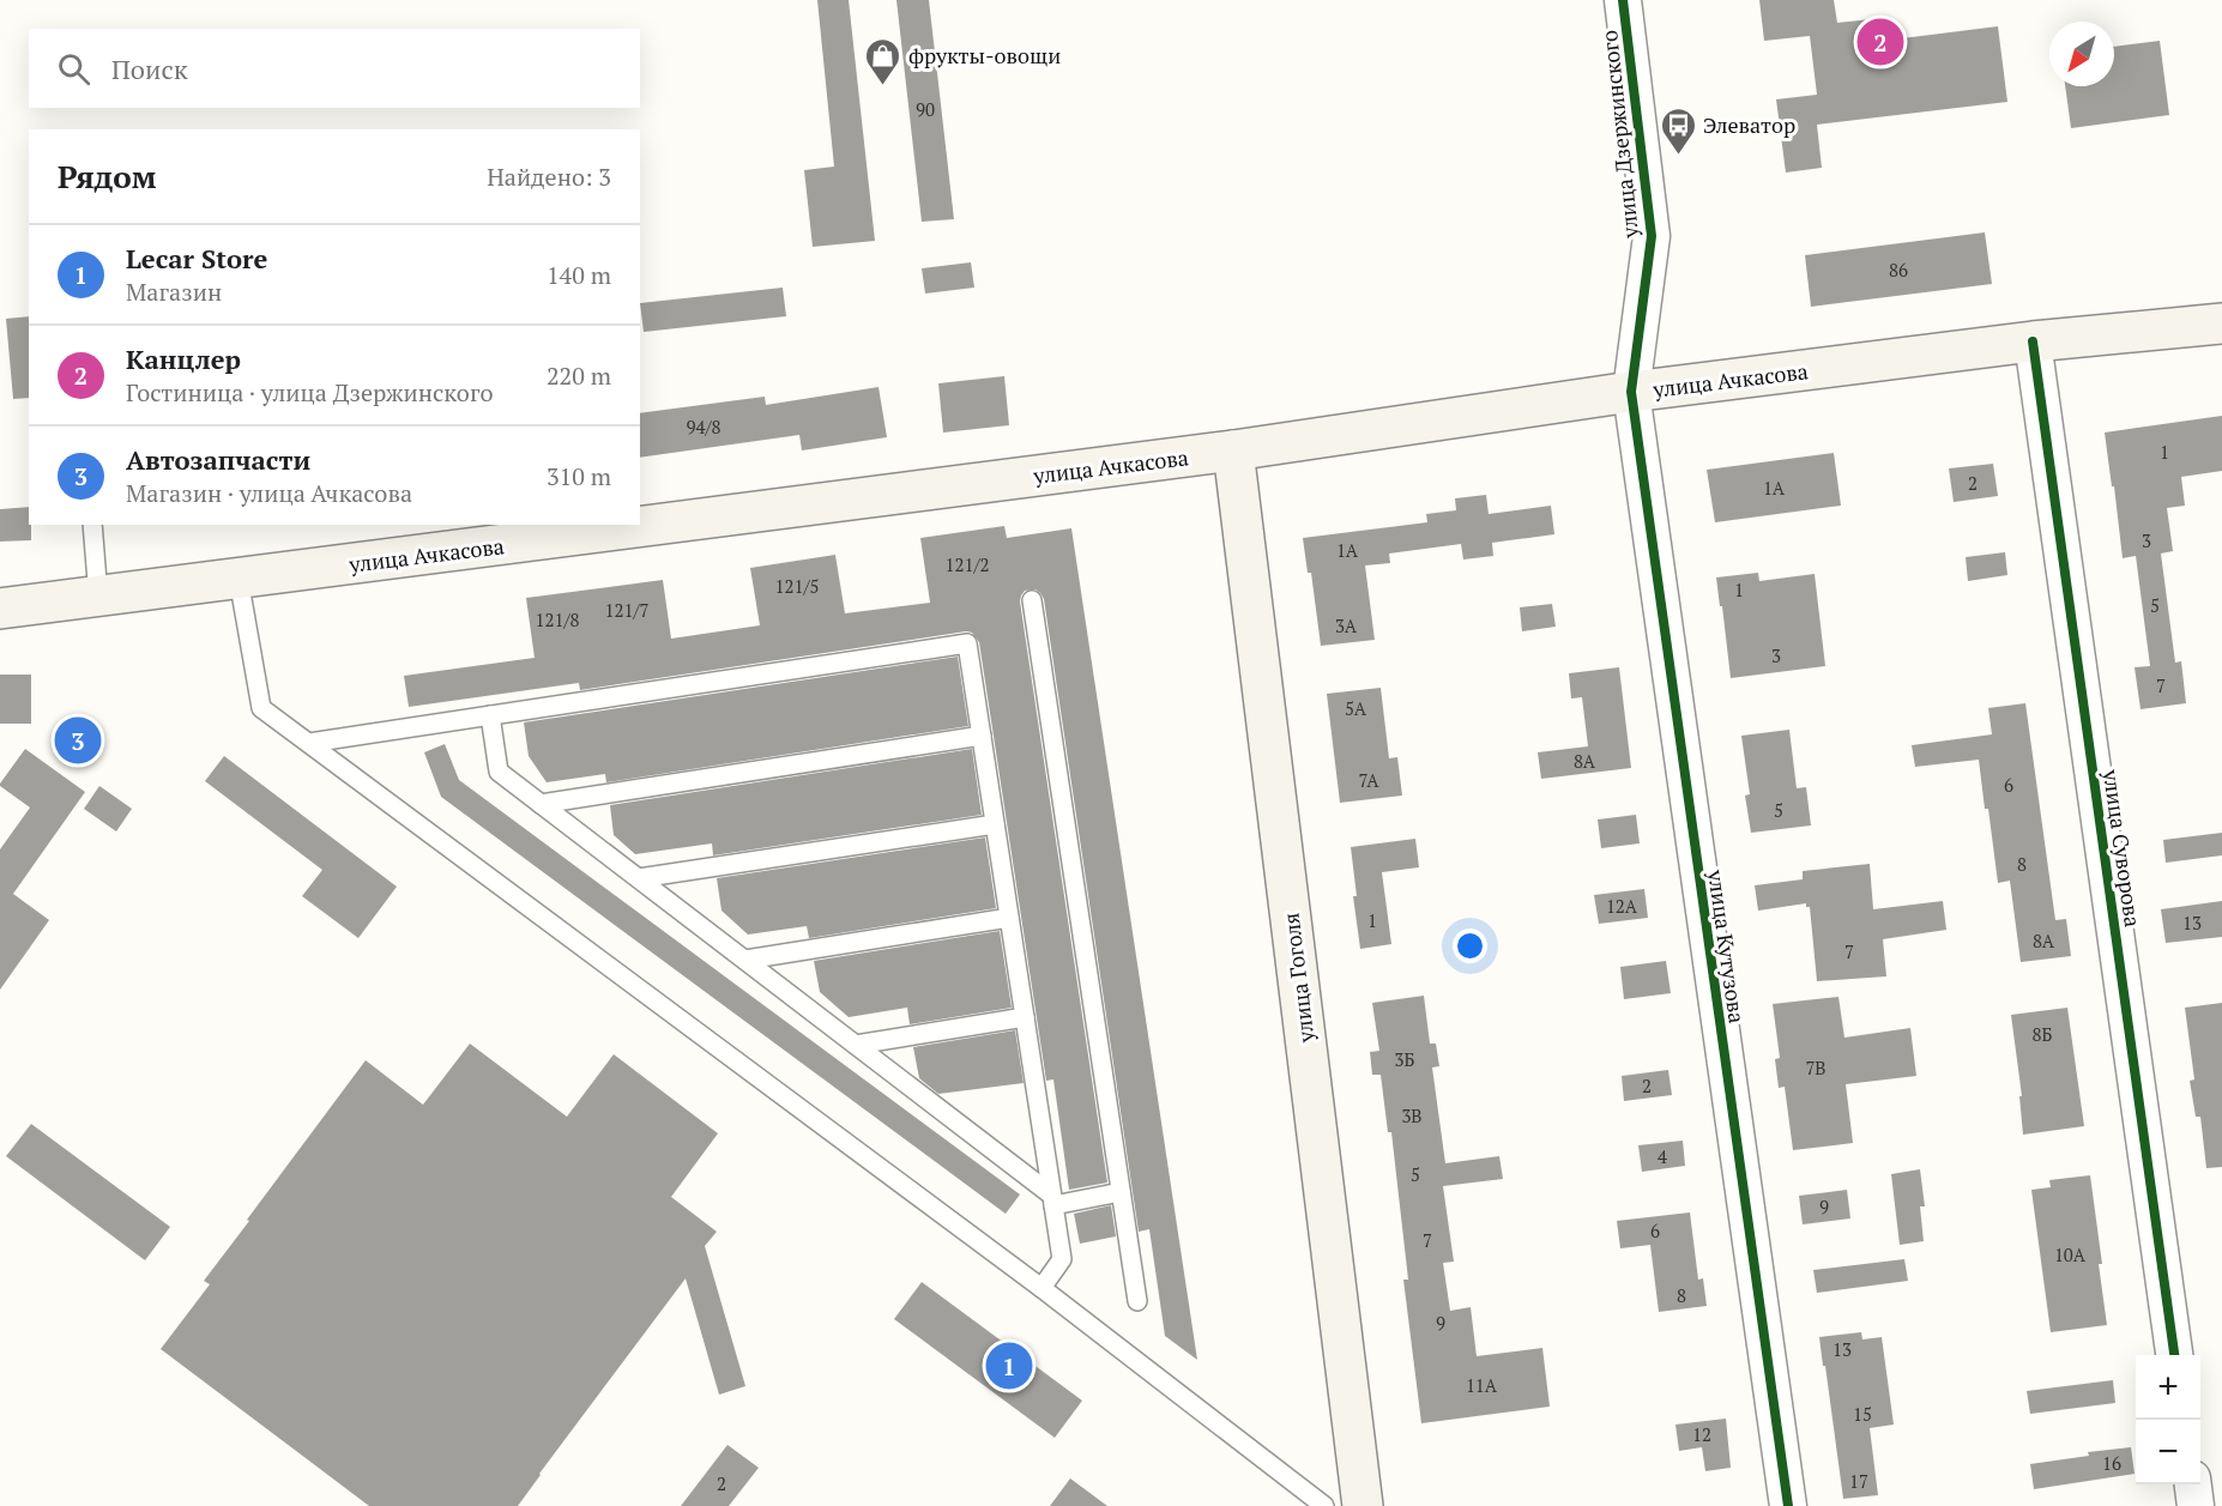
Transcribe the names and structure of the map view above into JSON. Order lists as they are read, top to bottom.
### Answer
{
  "streets": {
    "main road": ["улица Ачкасова", "улица Гоголя"],
    "street": ["улица Дзержинского", "улица Суворова", "улица Кутузова"]
  },
  "crossings": [
    ["улица Дзержинского", "улица Ачкасова"],
    ["улица Дзержинского", "улица Кутузова"],
    ["улица Ачкасова", "улица Суворова"],
    ["улица Ачкасова", "улица Кутузова"],
    ["улица Ачкасова", "улица Гоголя"]
  ],
  "places": {
    "shop": ["фрукты-овощи"],
    "bus stop": ["Элеватор"]
  },
  "house_numbers": [
    "90",
    "86",
    "94/8",
    "1",
    "2",
    "1А",
    "3",
    "1А",
    "121/2",
    "121/5",
    "1",
    "5",
    "121/7",
    "121/8",
    "3А",
    "3",
    "7",
    "5А",
    "8А",
    "7А",
    "6",
    "5",
    "8",
    "12А",
    "1",
    "13",
    "8А",
    "7",
    "8Б",
    "3Б",
    "7В",
    "2",
    "3В",
    "4",
    "5",
    "9",
    "6",
    "7",
    "10А",
    "8",
    "9",
    "13",
    "11А",
    "15",
    "12",
    "16",
    "17",
    "2"
  ],
  "north": "bottom left",
  "page": {
    "pins": ["2", "3", "1"],
    "search": "Поиск",
    "heading": ["Рядом", "Найдено: 3"],
    "list": [
      {
        "mark": "1",
        "name": "Lecar Store",
        "note": "Магазин",
        "value": "140 m"
      },
      {
        "mark": "2",
        "name": "Канцлер",
        "note": "Гостиница · улица Дзержинского",
        "value": "220 m"
      },
      {
        "mark": "3",
        "name": "Автозапчасти",
        "note": "Магазин · улица Ачкасова",
        "value": "310 m"
      }
    ],
    "map_buttons": ["+", "−"]
  }
}
